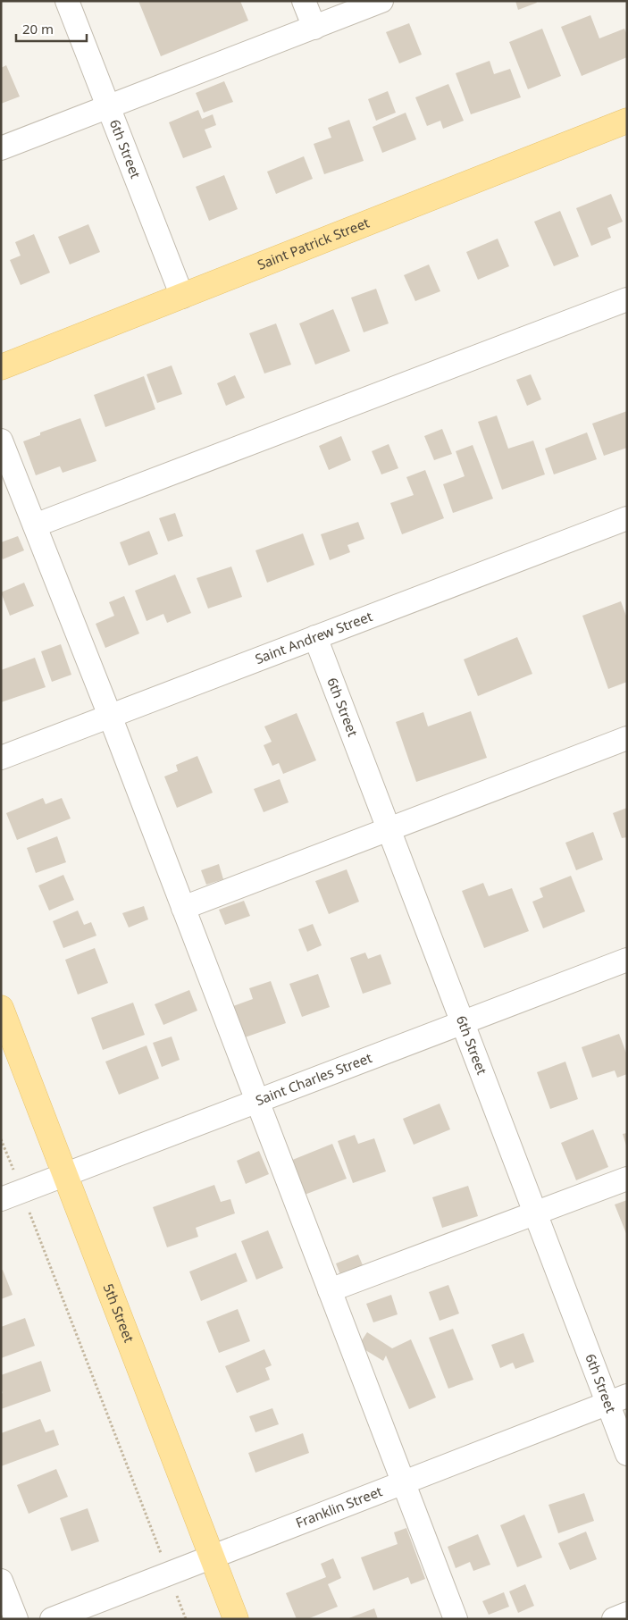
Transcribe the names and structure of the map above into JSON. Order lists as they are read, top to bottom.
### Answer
{
  "streets": {
    "main road": ["Saint Patrick Street", "5th Street"],
    "street": [
      "6th Street",
      "Saint Andrew Street",
      "Saint Charles Street",
      "Franklin Street"
    ]
  },
  "crossings": [
    ["6th Street", "Saint Patrick Street"],
    ["6th Street", "Saint Andrew Street"],
    ["6th Street", "Saint Charles Street"],
    ["6th Street", "Franklin Street"],
    ["Saint Charles Street", "5th Street"],
    ["5th Street", "Franklin Street"]
  ],
  "scale_bar": "20 m"
}
